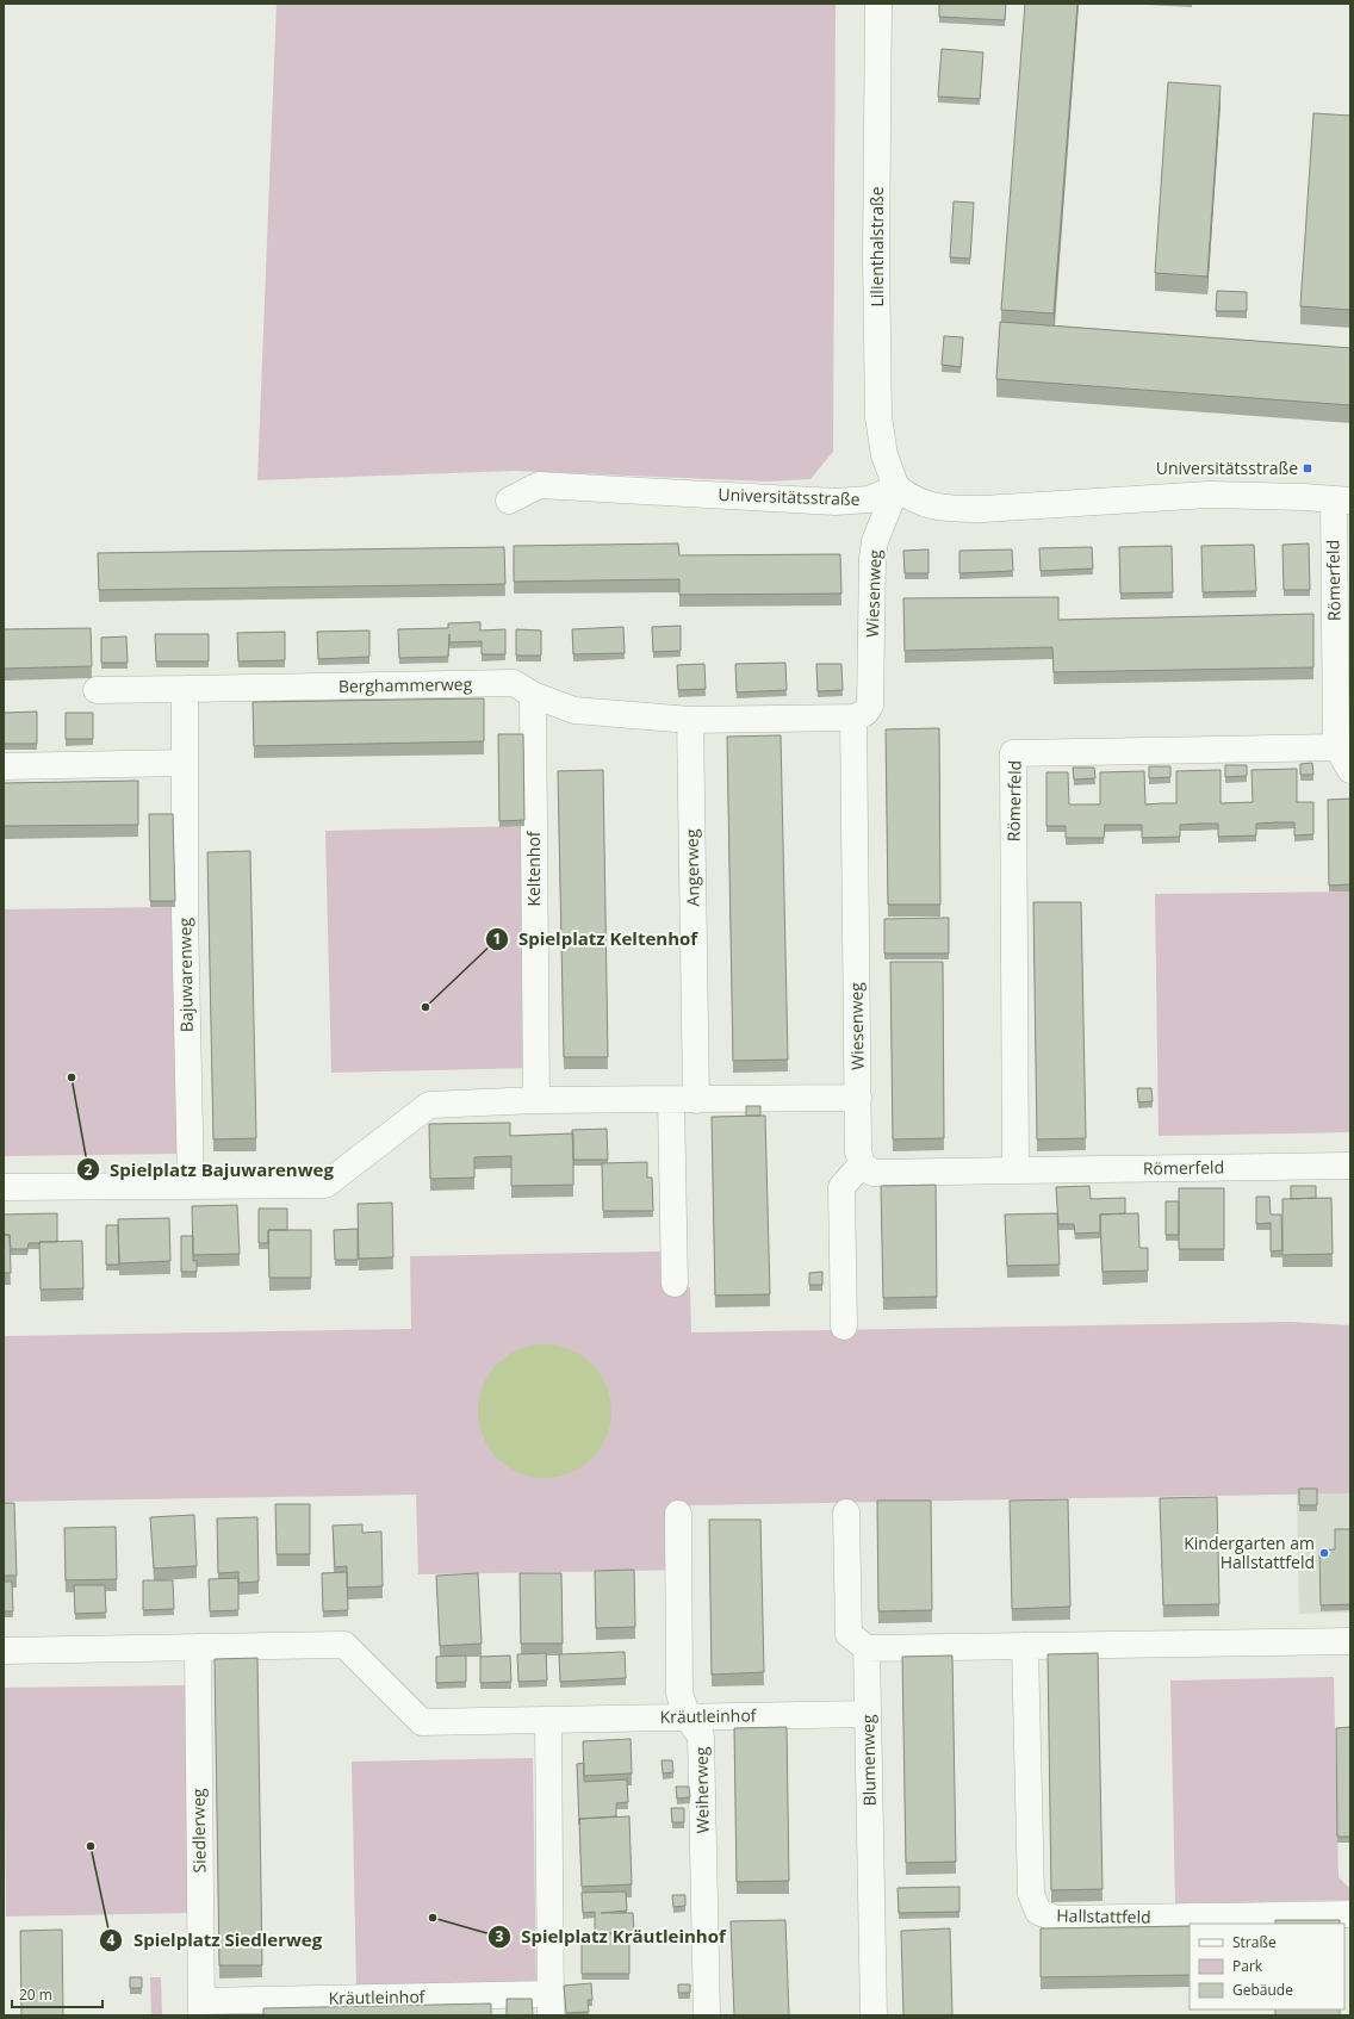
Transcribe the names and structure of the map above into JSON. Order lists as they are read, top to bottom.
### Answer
{
  "streets": {
    "street": [
      "Lilienthalstraße",
      "Universitätsstraße",
      "Römerfeld",
      "Wiesenweg",
      "Berghammerweg",
      "Angerweg",
      "Keltenhof",
      "Bajuwarenweg",
      "Kräutleinhof",
      "Blumenweg",
      "Weiherweg",
      "Siedlerweg",
      "Hallstattfeld"
    ]
  },
  "crossings": [
    ["Lilienthalstraße", "Universitätsstraße"],
    ["Lilienthalstraße", "Wiesenweg"],
    ["Universitätsstraße", "Wiesenweg"],
    ["Römerfeld", "Wiesenweg"],
    ["Wiesenweg", "Berghammerweg"],
    ["Berghammerweg", "Angerweg"],
    ["Berghammerweg", "Keltenhof"],
    ["Kräutleinhof", "Blumenweg"],
    ["Kräutleinhof", "Weiherweg"],
    ["Kräutleinhof", "Siedlerweg"]
  ],
  "places": {
    "transit": ["Universitätsstraße"],
    "other": [
      "Spielplatz Keltenhof",
      "Spielplatz Bajuwarenweg",
      "Kindergarten am Hallstattfeld",
      "Spielplatz Siedlerweg",
      "Spielplatz Kräutleinhof"
    ]
  },
  "legend": ["Straße", "Park", "Gebäude"],
  "scale_bar": "20 m"
}
